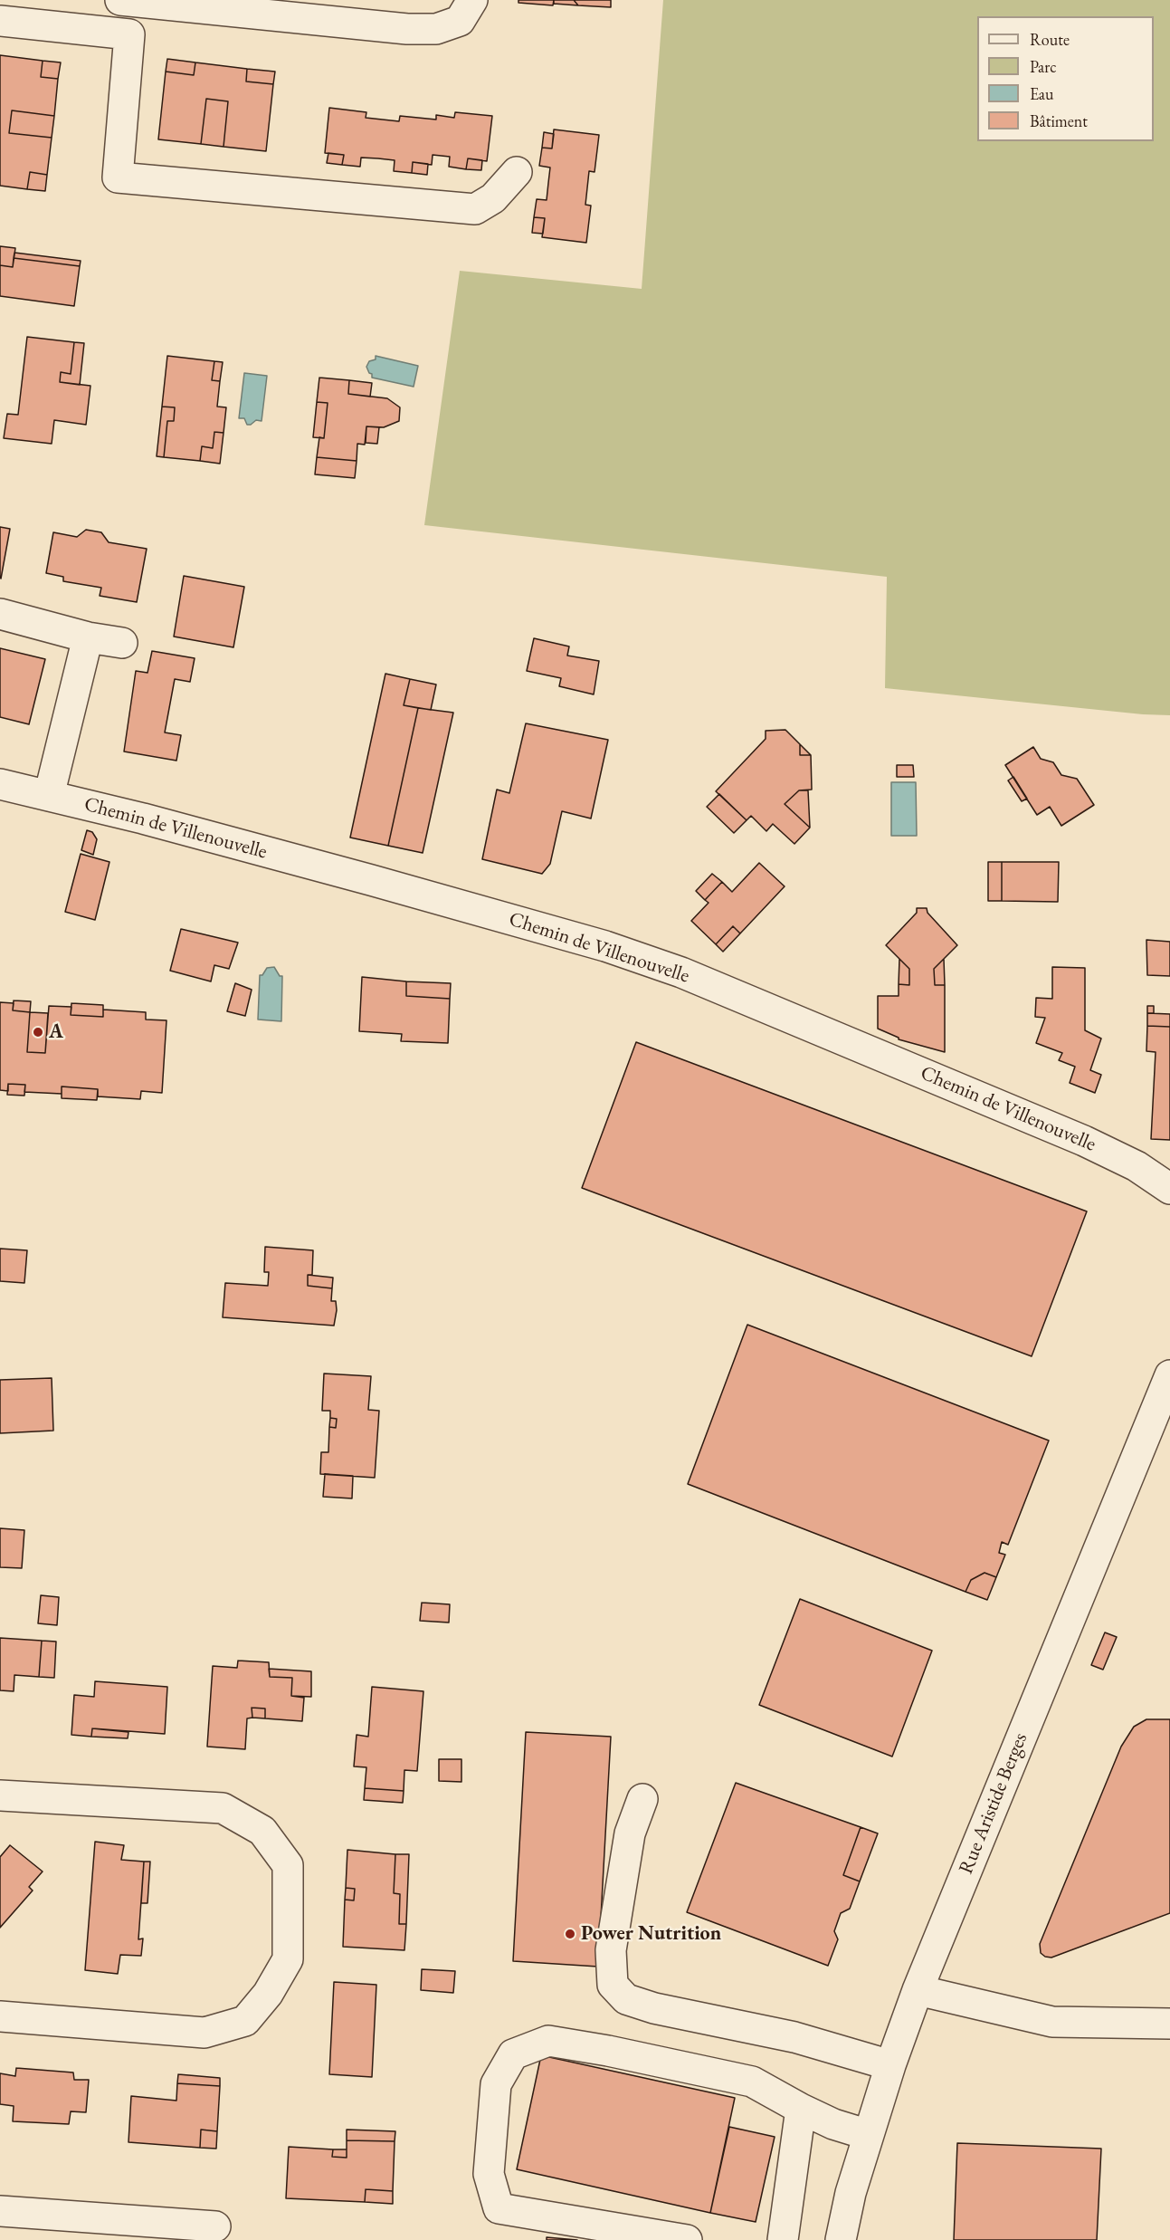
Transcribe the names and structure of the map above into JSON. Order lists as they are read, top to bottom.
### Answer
{
  "streets": {
    "street": ["Chemin de Villenouvelle", "Rue Aristide Berges"]
  },
  "places": ["A", "Power Nutrition"],
  "legend": [
    "Route",
    "Parc",
    "Eau",
    "Bâtiment"
  ]
}
